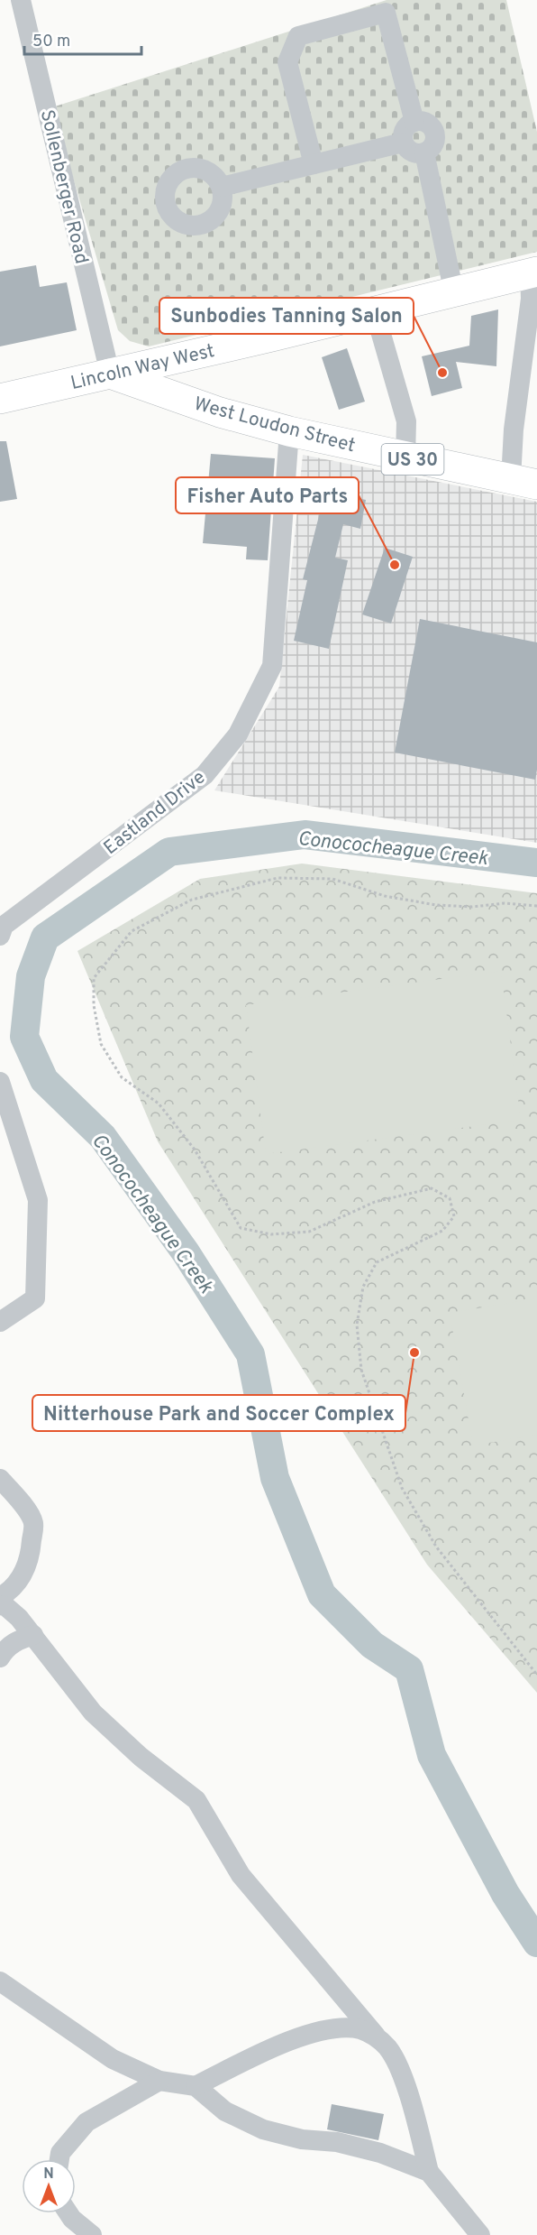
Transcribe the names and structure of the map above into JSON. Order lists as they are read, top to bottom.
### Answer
{
  "streets": {
    "highway": ["Lincoln Way West", "West Loudon Street", "US 30"],
    "street": ["Sollenberger Road", "Eastland Drive"]
  },
  "crossings": [
    ["Sollenberger Road", "Lincoln Way West"],
    ["Sollenberger Road", "West Loudon Street"],
    ["Lincoln Way West", "West Loudon Street"],
    ["West Loudon Street", "Eastland Drive"]
  ],
  "water": ["Conococheague Creek"],
  "places": ["Sunbodies Tanning Salon", "Fisher Auto Parts", "Nitterhouse Park and Soccer Complex"],
  "scale_bar": "50 m",
  "north": "top"
}
